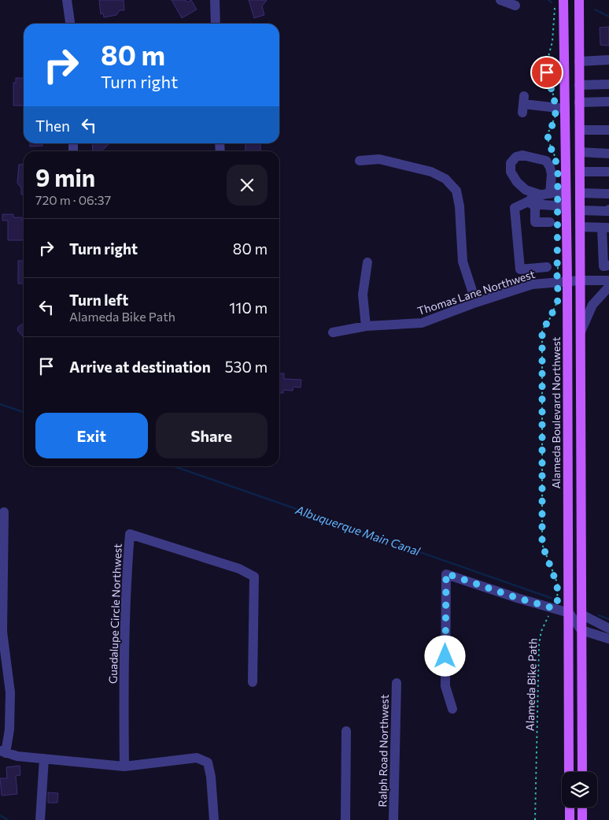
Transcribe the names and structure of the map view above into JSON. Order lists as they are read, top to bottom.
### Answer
{
  "streets": {
    "main road": ["Alameda Boulevard Northwest"],
    "street": ["Thomas Lane Northwest", "Guadalupe Circle Northwest", "Ralph Road Northwest"],
    "path": ["Alameda Bike Path"]
  },
  "crossings": [
    ["Thomas Lane Northwest", "Alameda Boulevard Northwest"]
  ],
  "water": ["Albuquerque Main Canal"],
  "page": {
    "turn": ["80 m", "Turn right"],
    "then": "Then",
    "heading": ["9 min", "720 m · 06:37"],
    "list": [
      {
        "name": "Turn right",
        "value": "80 m"
      },
      {
        "name": "Turn left",
        "note": "Alameda Bike Path",
        "value": "110 m"
      },
      {
        "name": "Arrive at destination",
        "value": "530 m"
      }
    ],
    "buttons": ["Exit", "Share"]
  }
}
